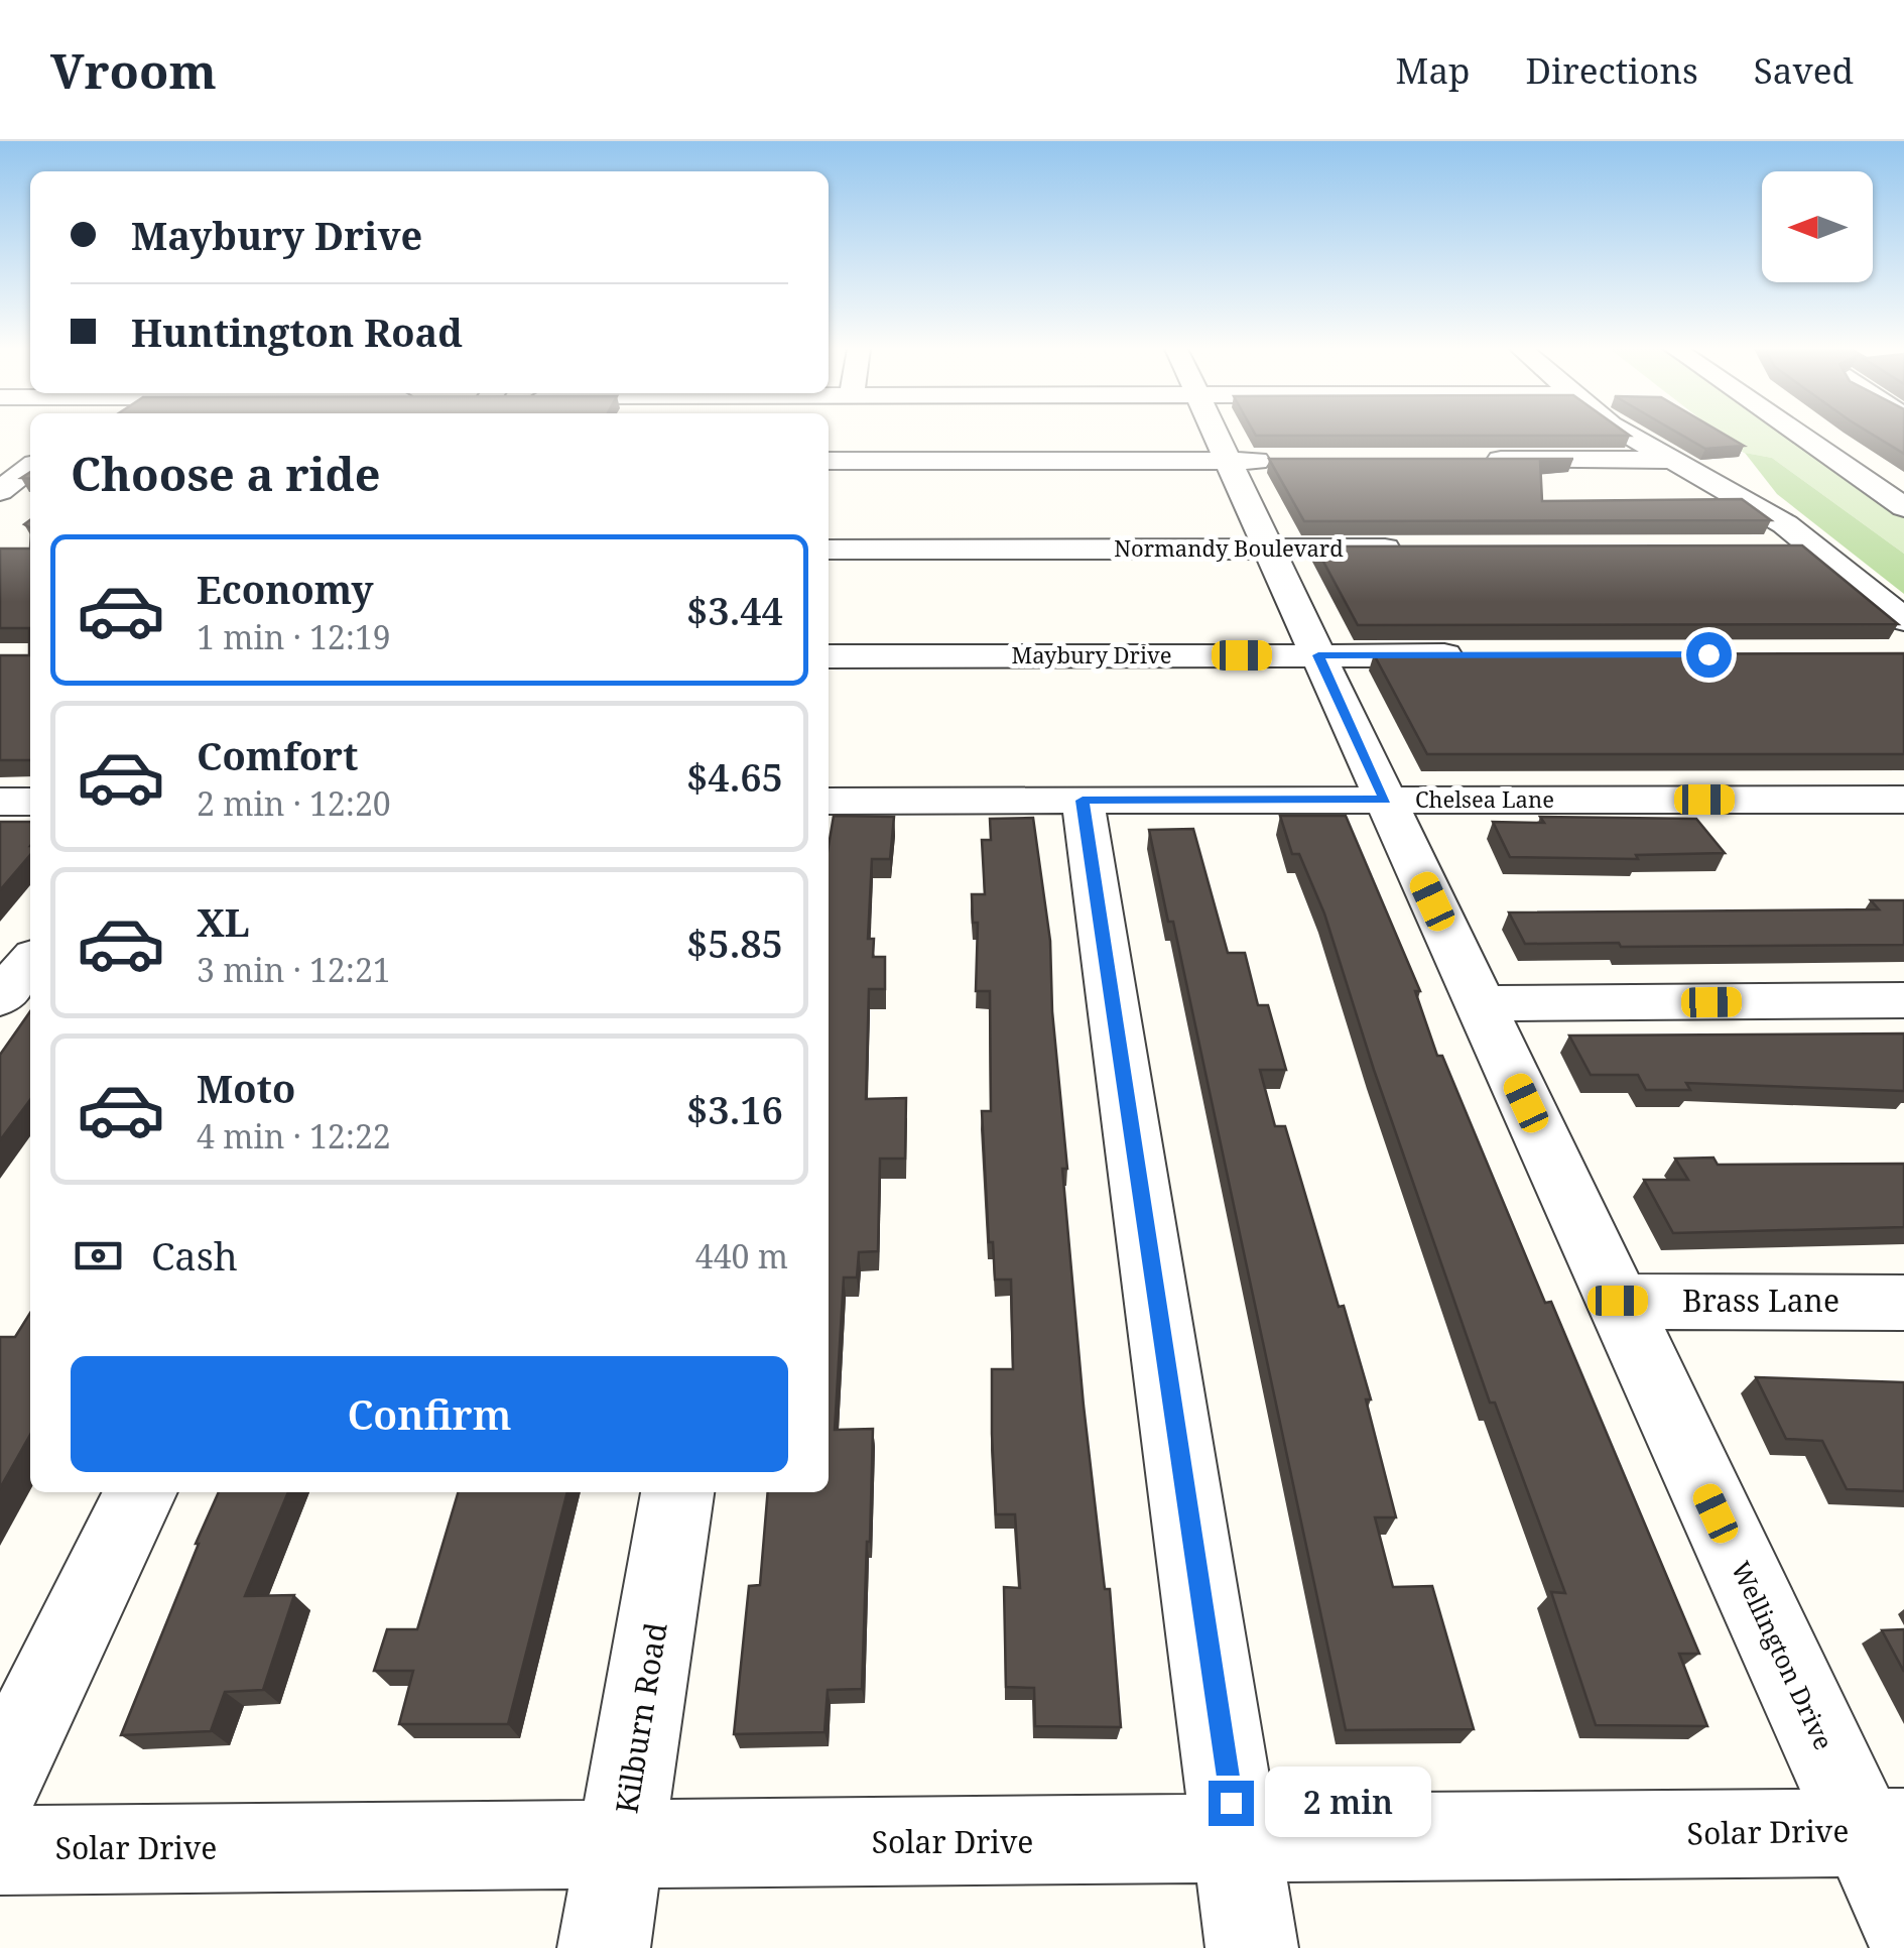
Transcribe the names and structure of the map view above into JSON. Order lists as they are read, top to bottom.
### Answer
{
  "streets": {
    "street": [
      "Normandy Boulevard",
      "Maybury Drive",
      "Chelsea Lane",
      "Brass Lane",
      "Wellington Drive",
      "Kilburn Road",
      "Solar Drive"
    ]
  },
  "crossings": [
    ["Normandy Boulevard", "Wellington Drive"],
    ["Maybury Drive", "Wellington Drive"],
    ["Chelsea Lane", "Wellington Drive"],
    ["Brass Lane", "Wellington Drive"],
    ["Wellington Drive", "Solar Drive"],
    ["Kilburn Road", "Solar Drive"]
  ],
  "north": "left",
  "page": {
    "header": "Vroom",
    "nav": ["Map", "Directions", "Saved"],
    "banner": ["Maybury Drive", "Huntington Road"],
    "heading": "Choose a ride",
    "list": [
      {
        "name": "Economy",
        "note": "1 min · 12:19",
        "value": "$3.44"
      },
      {
        "name": "Comfort",
        "note": "2 min · 12:20",
        "value": "$4.65"
      },
      {
        "name": "XL",
        "note": "3 min · 12:21",
        "value": "$5.85"
      },
      {
        "name": "Moto",
        "note": "4 min · 12:22",
        "value": "$3.16"
      }
    ],
    "pay": ["Cash", "440 m"],
    "buttons": "Confirm",
    "bubble": "2 min"
  }
}
